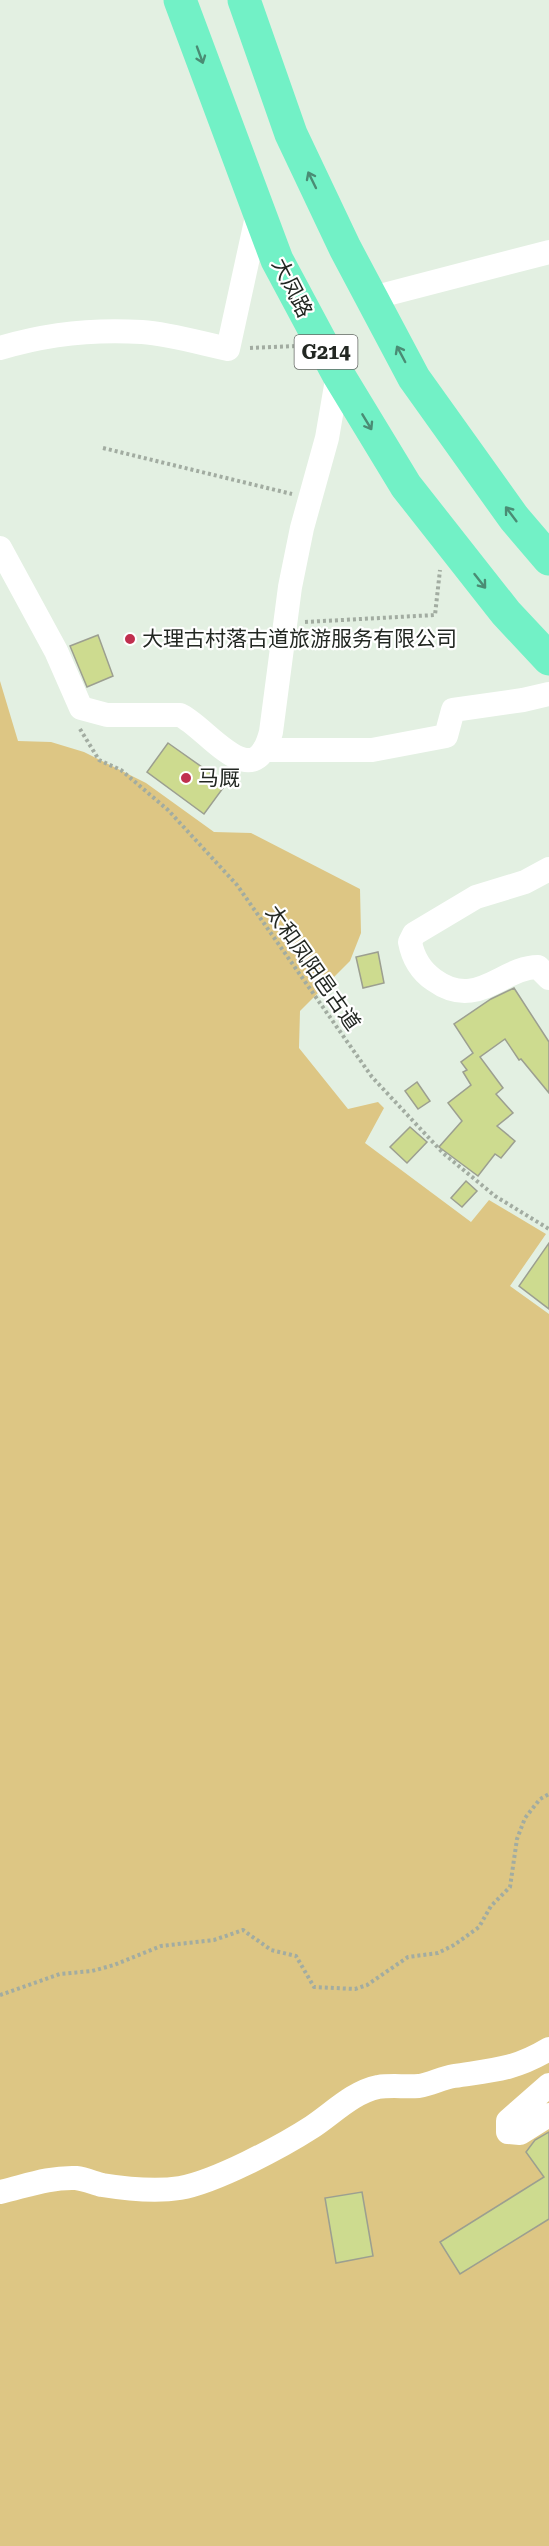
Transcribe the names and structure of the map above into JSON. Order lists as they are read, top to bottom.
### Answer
{
  "streets": {
    "highway": ["大凤路", "G214"],
    "path": ["太和凤阳邑古道"]
  },
  "places": ["大理古村落古道旅游服务有限公司", "马厩"]
}
